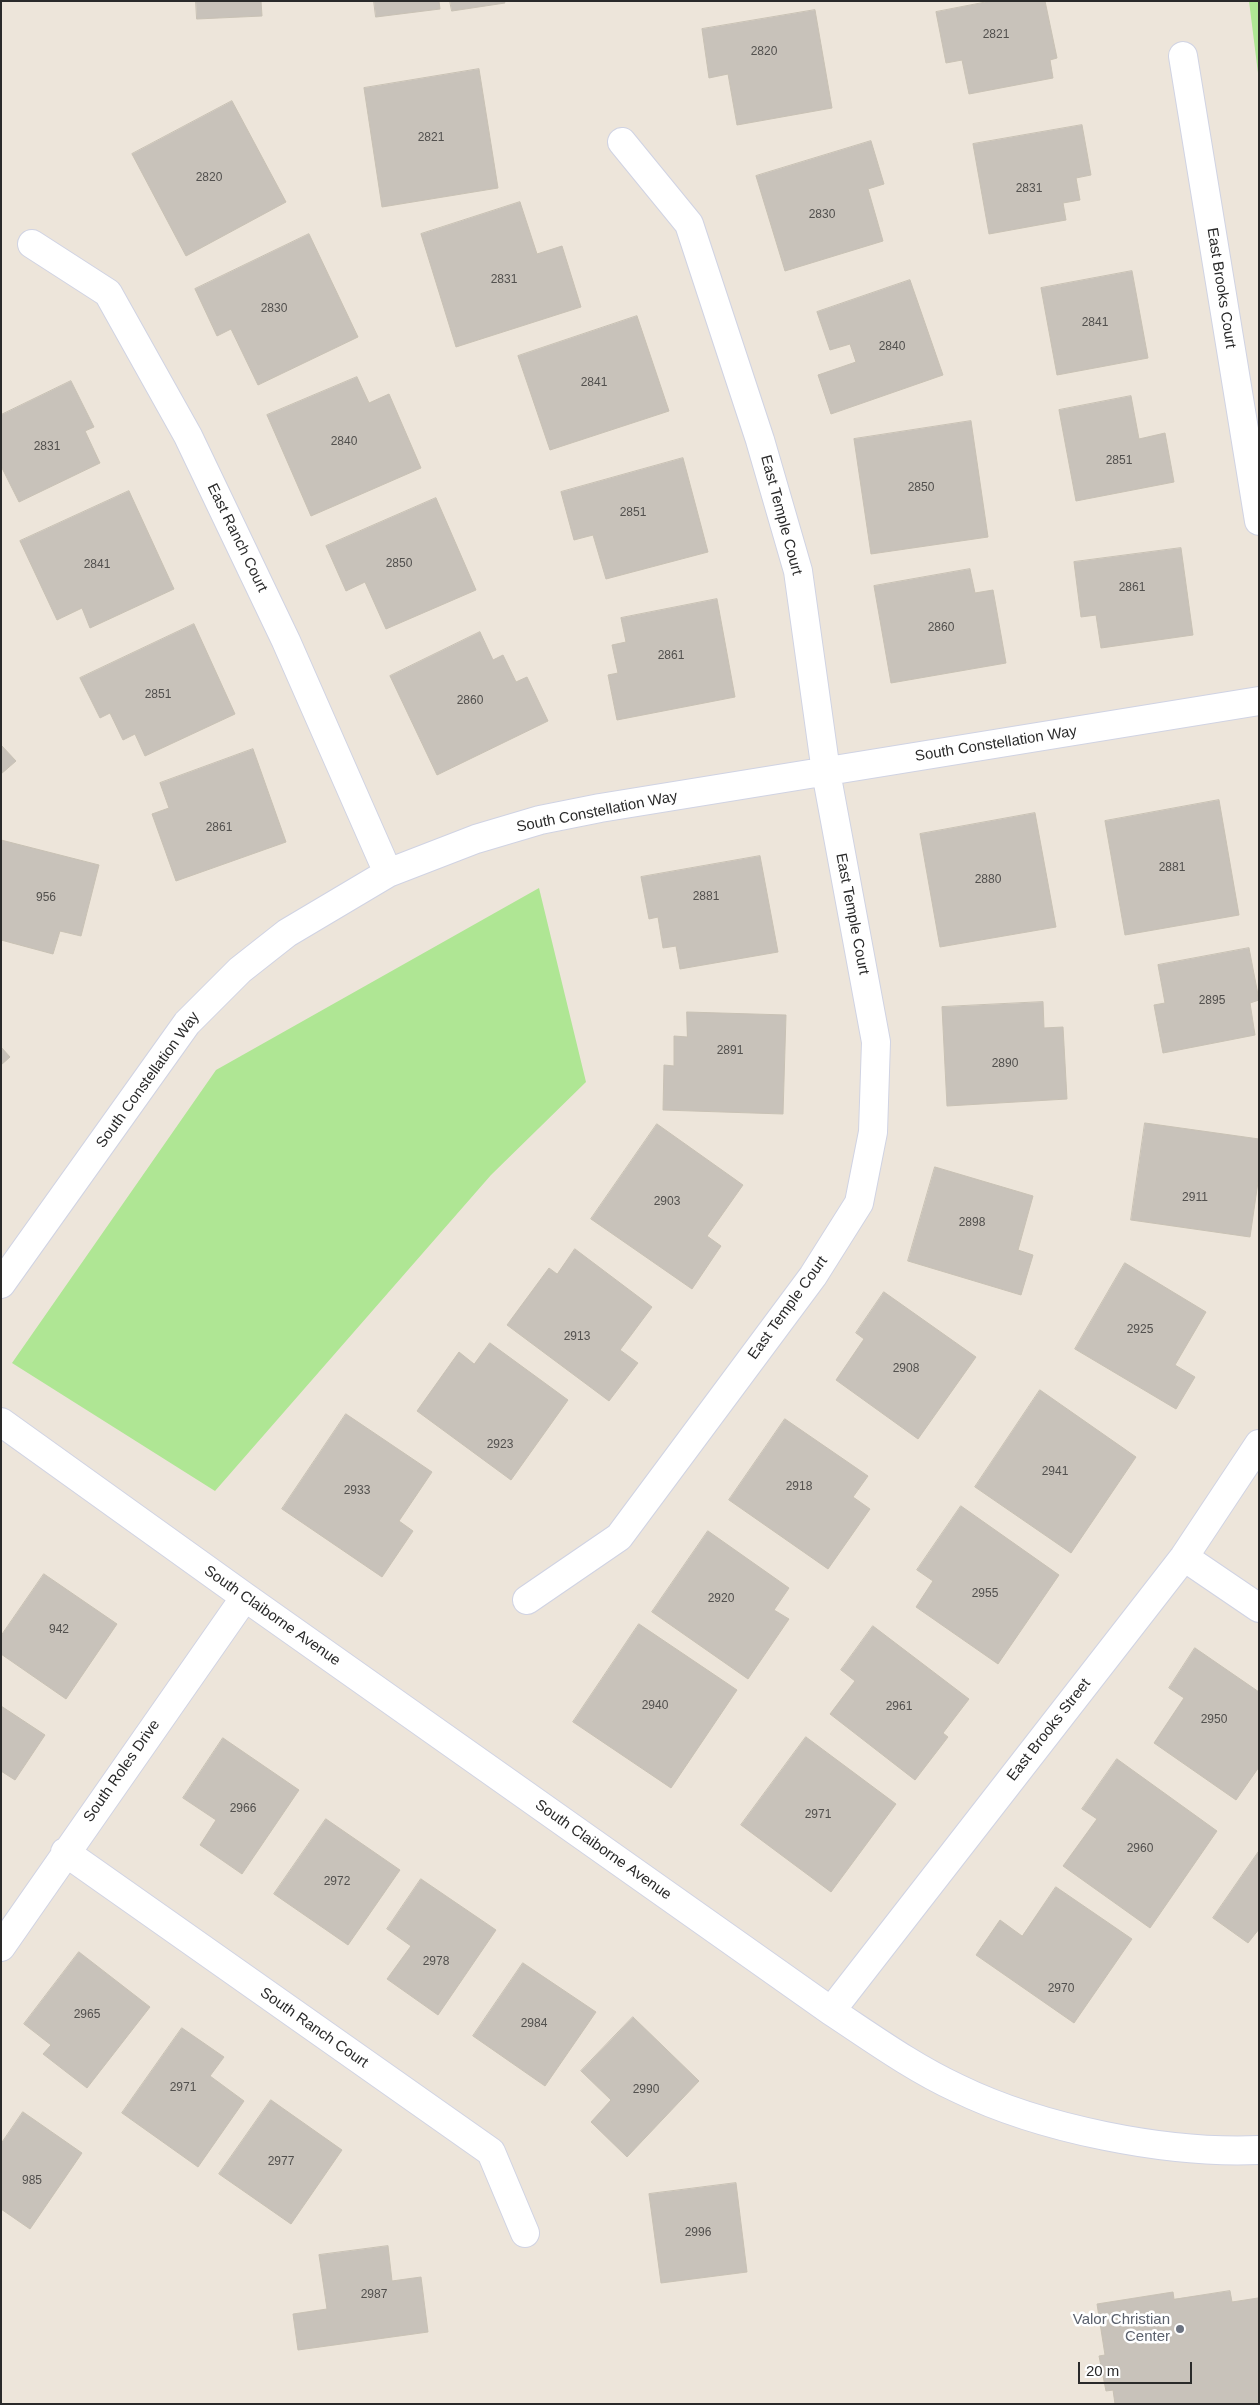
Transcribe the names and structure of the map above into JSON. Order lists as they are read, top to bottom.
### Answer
{
  "streets": {
    "street": [
      "East Brooks Court",
      "East Temple Court",
      "East Ranch Court",
      "South Constellation Way",
      "South Claiborne Avenue",
      "East Brooks Street",
      "South Roles Drive",
      "South Ranch Court"
    ]
  },
  "crossings": [
    ["East Temple Court", "South Constellation Way"],
    ["East Ranch Court", "South Constellation Way"],
    ["South Claiborne Avenue", "East Brooks Street"],
    ["South Claiborne Avenue", "South Roles Drive"],
    ["South Roles Drive", "South Ranch Court"]
  ],
  "places": ["Valor Christian Center"],
  "house_numbers": [
    "2821",
    "2820",
    "2821",
    "2820",
    "2831",
    "2830",
    "2831",
    "2830",
    "2841",
    "2840",
    "2841",
    "2840",
    "2831",
    "2851",
    "2850",
    "2851",
    "2850",
    "2841",
    "2861",
    "2860",
    "2861",
    "2851",
    "2860",
    "2861",
    "2881",
    "2880",
    "2881",
    "956",
    "2895",
    "2891",
    "2890",
    "2911",
    "2903",
    "2898",
    "2925",
    "2913",
    "2908",
    "2923",
    "2941",
    "2918",
    "2933",
    "2955",
    "2920",
    "942",
    "2940",
    "2961",
    "2950",
    "2966",
    "2971",
    "2960",
    "2972",
    "2978",
    "2970",
    "2965",
    "2984",
    "2971",
    "2990",
    "2977",
    "985",
    "2996",
    "2987"
  ],
  "scale_bar": "20 m"
}
